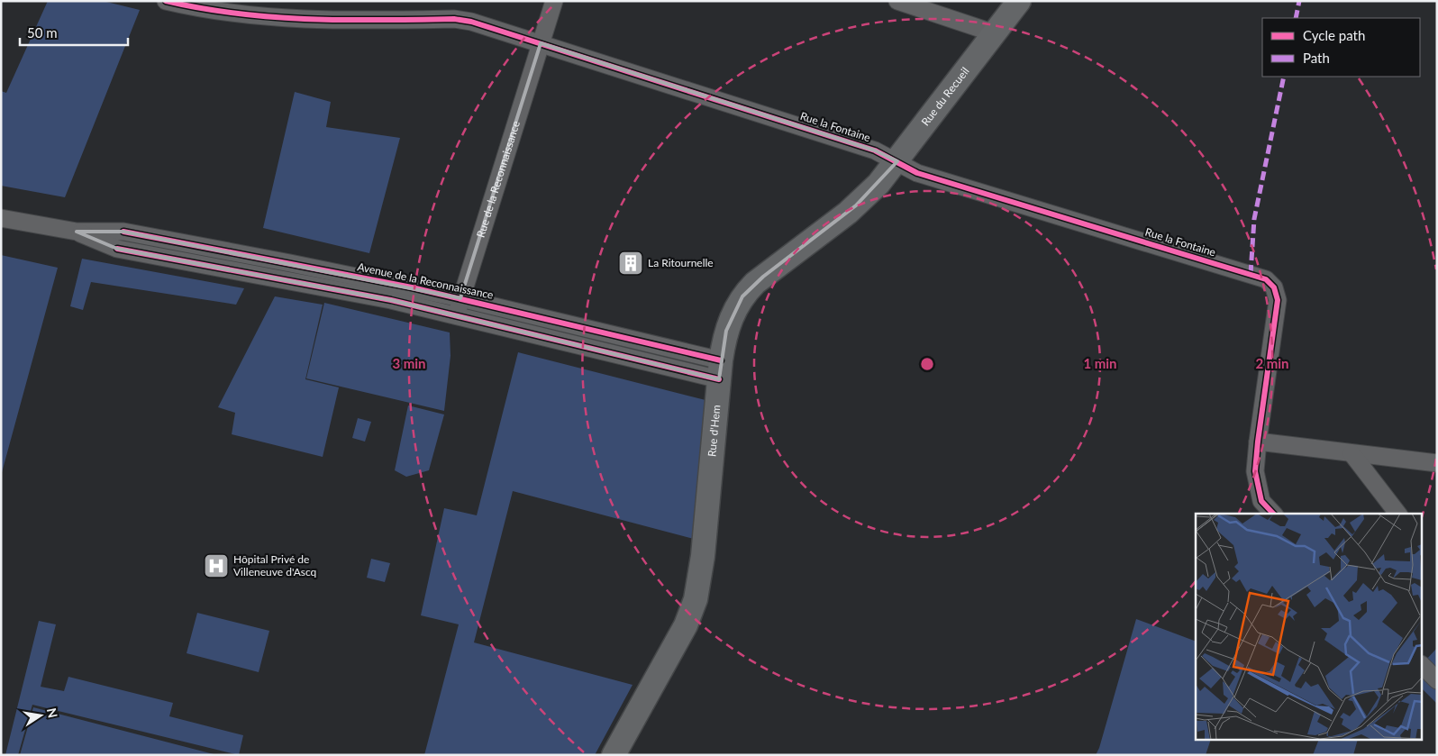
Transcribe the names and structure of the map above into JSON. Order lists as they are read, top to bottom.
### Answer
{
  "streets": {
    "street": [
      "Rue du Recueil",
      "Rue la Fontaine",
      "Rue de la Reconnaissance",
      "Avenue de la Reconnaissance",
      "Rue d'Hem"
    ]
  },
  "crossings": [
    ["Rue du Recueil", "Rue la Fontaine"],
    ["Rue du Recueil", "Rue d'Hem"],
    ["Rue la Fontaine", "Rue de la Reconnaissance"],
    ["Rue la Fontaine", "Rue d'Hem"],
    ["Rue de la Reconnaissance", "Avenue de la Reconnaissance"],
    ["Avenue de la Reconnaissance", "Rue d'Hem"]
  ],
  "places": {
    "building": ["La Ritournelle"],
    "hospital": ["Hôpital Privé de Villeneuve d'Ascq"]
  },
  "legend": ["Cycle path", "Path"],
  "scale_bar": "50 m",
  "north": "right",
  "rings": ["1 min", "2 min", "3 min"]
}
